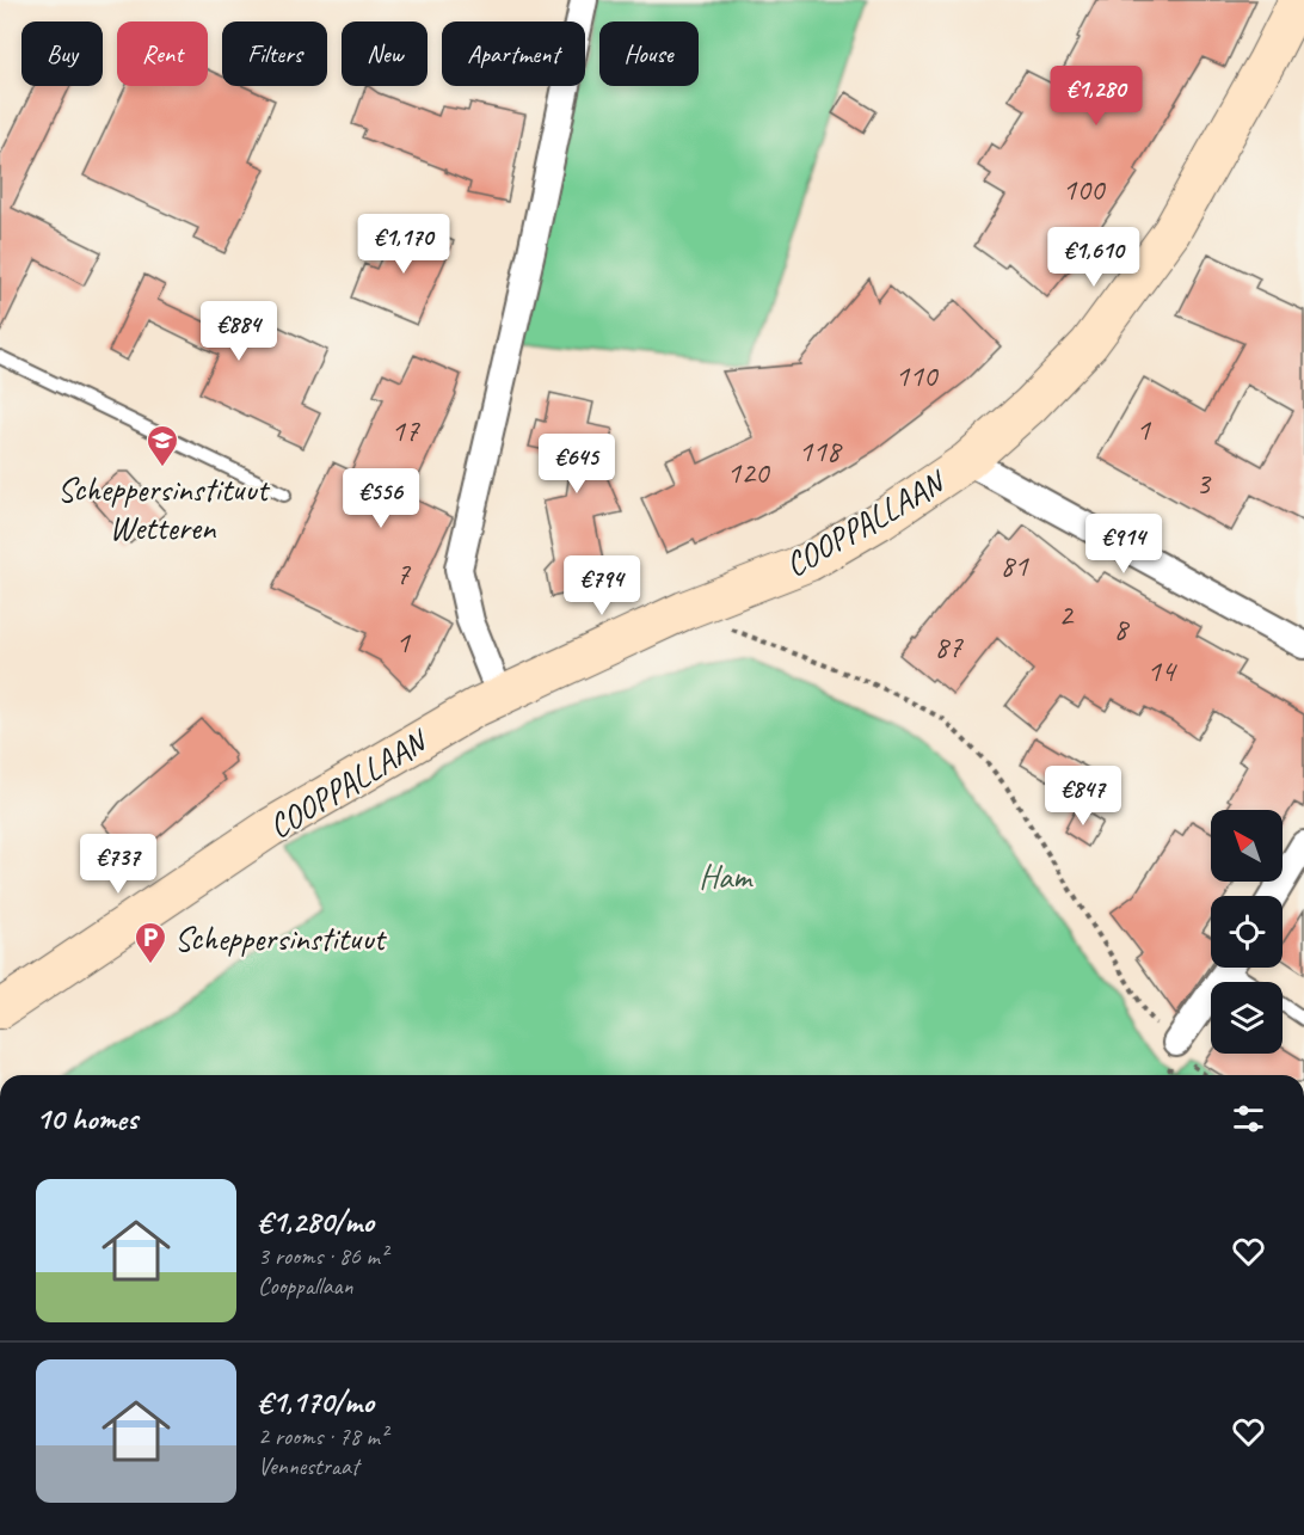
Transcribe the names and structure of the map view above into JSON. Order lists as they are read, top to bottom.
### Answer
{
  "streets": {
    "street": ["COOPPALLAAN"]
  },
  "parks": ["Ham"],
  "places": {
    "school or university": ["Scheppersinstituut Wetteren"],
    "parking": ["Scheppersinstituut"]
  },
  "house_numbers": [
    "100",
    "110",
    "1",
    "17",
    "118",
    "120",
    "3",
    "81",
    "7",
    "2",
    "8",
    "1",
    "87",
    "14"
  ],
  "north": "top left",
  "page": {
    "chip": [
      "Buy",
      "Rent",
      "Filters",
      "New",
      "Apartment",
      "House"
    ],
    "price": [
      "€1,280",
      "€1,170",
      "€1,610",
      "€884",
      "€645",
      "€556",
      "€914",
      "€794",
      "€847",
      "€737"
    ],
    "heading": "10 homes",
    "list": [
      {
        "name": "€1,280/mo",
        "note": "3 rooms · 86 m² · Cooppallaan"
      },
      {
        "name": "€1,170/mo",
        "note": "2 rooms · 78 m² · Vennestraat"
      }
    ]
  }
}
